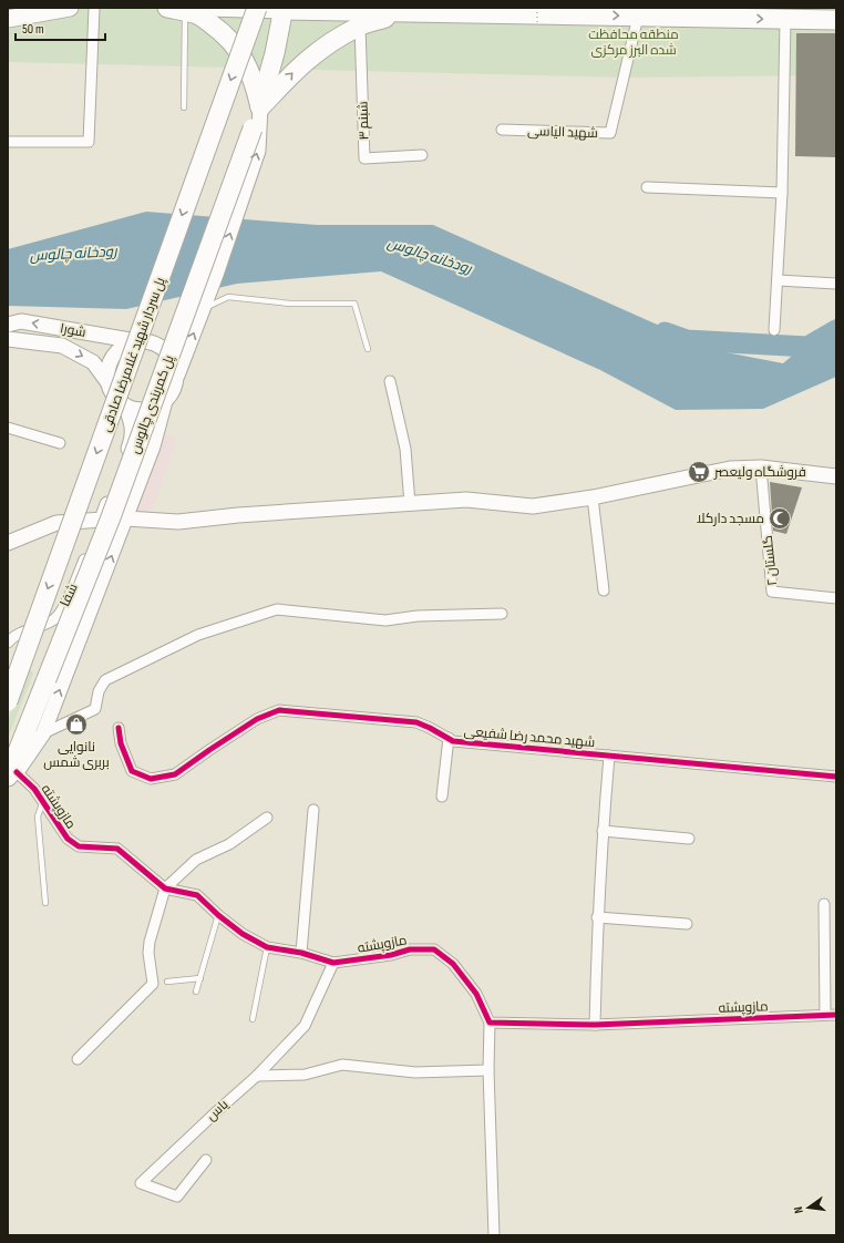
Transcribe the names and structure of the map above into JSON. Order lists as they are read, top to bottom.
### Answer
{
  "streets": {
    "highway": ["پل سردار شهید غلامرضا صادقی", "پل کمربندی چالوس"],
    "street": [
      "شبنم ۳",
      "شهید الیاسی",
      "شورا",
      "گلستان ۲",
      "شفا",
      "شهید محمد رضا شفیعی",
      "مازوپشته",
      "یاس"
    ]
  },
  "crossings": [
    ["پل کمربندی چالوس", "مازوپشته"],
    ["مازوپشته", "یاس"]
  ],
  "one_way": ["پل سردار شهید غلامرضا صادقی"],
  "water": ["رودخانه چالوس"],
  "parks": ["منطقه محافظت شده البرز مرکزی"],
  "places": {
    "supermarket": ["فروشگاه ولیعصر"],
    "mosque": ["مسجد دارکلا"],
    "shop": ["نانوایی بربری شمس"]
  },
  "scale_bar": "50 m",
  "north": "left"
}
